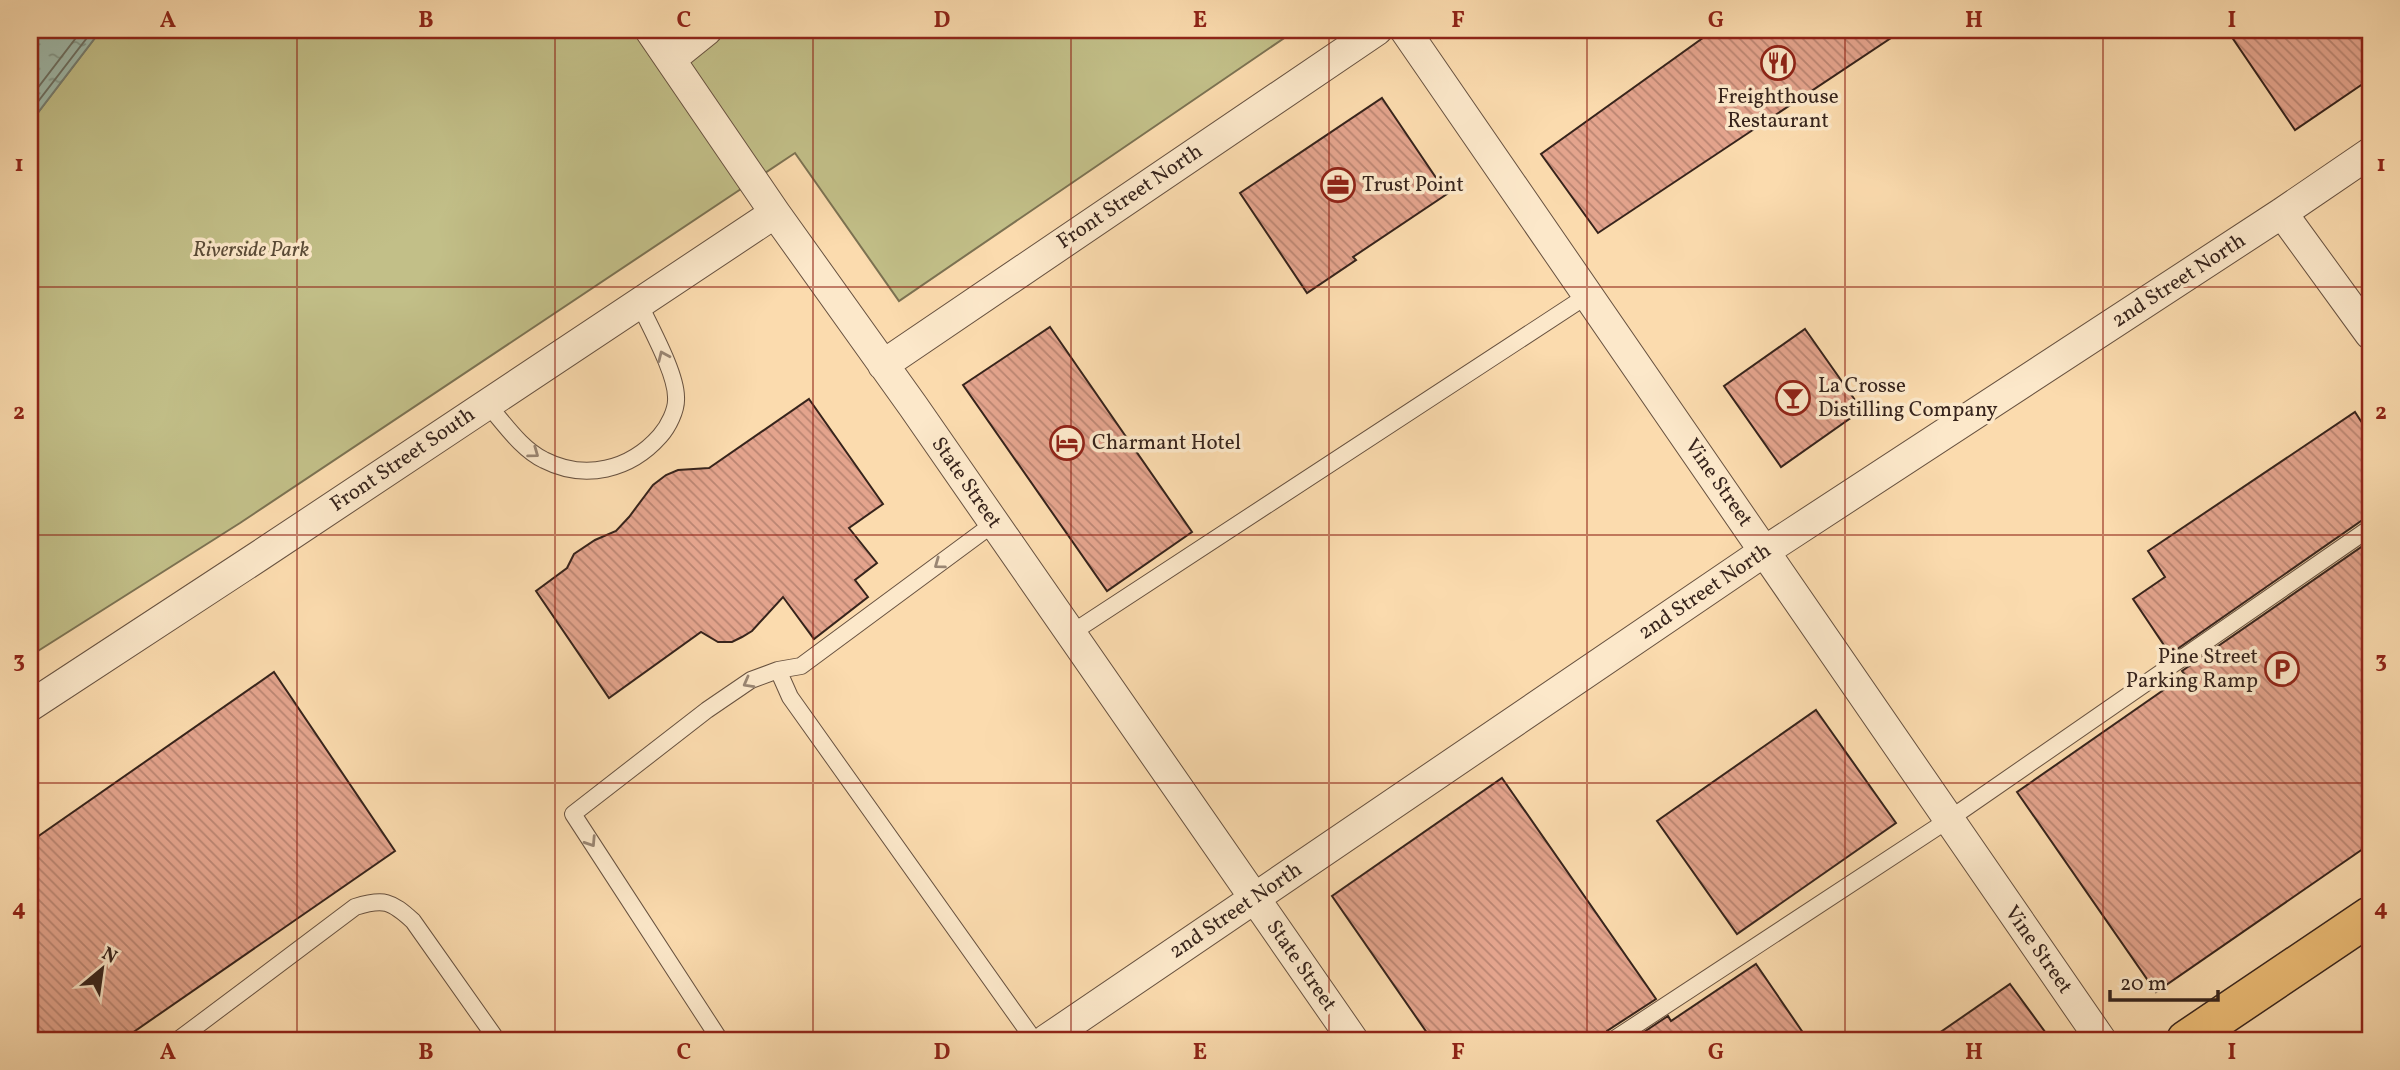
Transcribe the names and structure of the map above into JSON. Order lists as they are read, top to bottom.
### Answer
{
  "streets": {
    "street": [
      "Front Street North",
      "2nd Street North",
      "Front Street South",
      "State Street",
      "Vine Street"
    ]
  },
  "crossings": [
    ["Front Street North", "State Street"],
    ["2nd Street North", "State Street"],
    ["2nd Street North", "Vine Street"],
    ["Front Street South", "State Street"]
  ],
  "parks": ["Riverside Park"],
  "places": {
    "restaurant": ["Freighthouse Restaurant"],
    "office": ["Trust Point"],
    "bar": ["La Crosse Distilling Company"],
    "hotel": ["Charmant Hotel"],
    "parking": ["Pine Street Parking Ramp"]
  },
  "scale_bar": "20 m",
  "north": "top right",
  "grid": {
    "columns": [
      "A",
      "B",
      "C",
      "D",
      "E",
      "F",
      "G",
      "H",
      "I"
    ],
    "rows": [
      "1",
      "2",
      "3",
      "4"
    ]
  }
}
